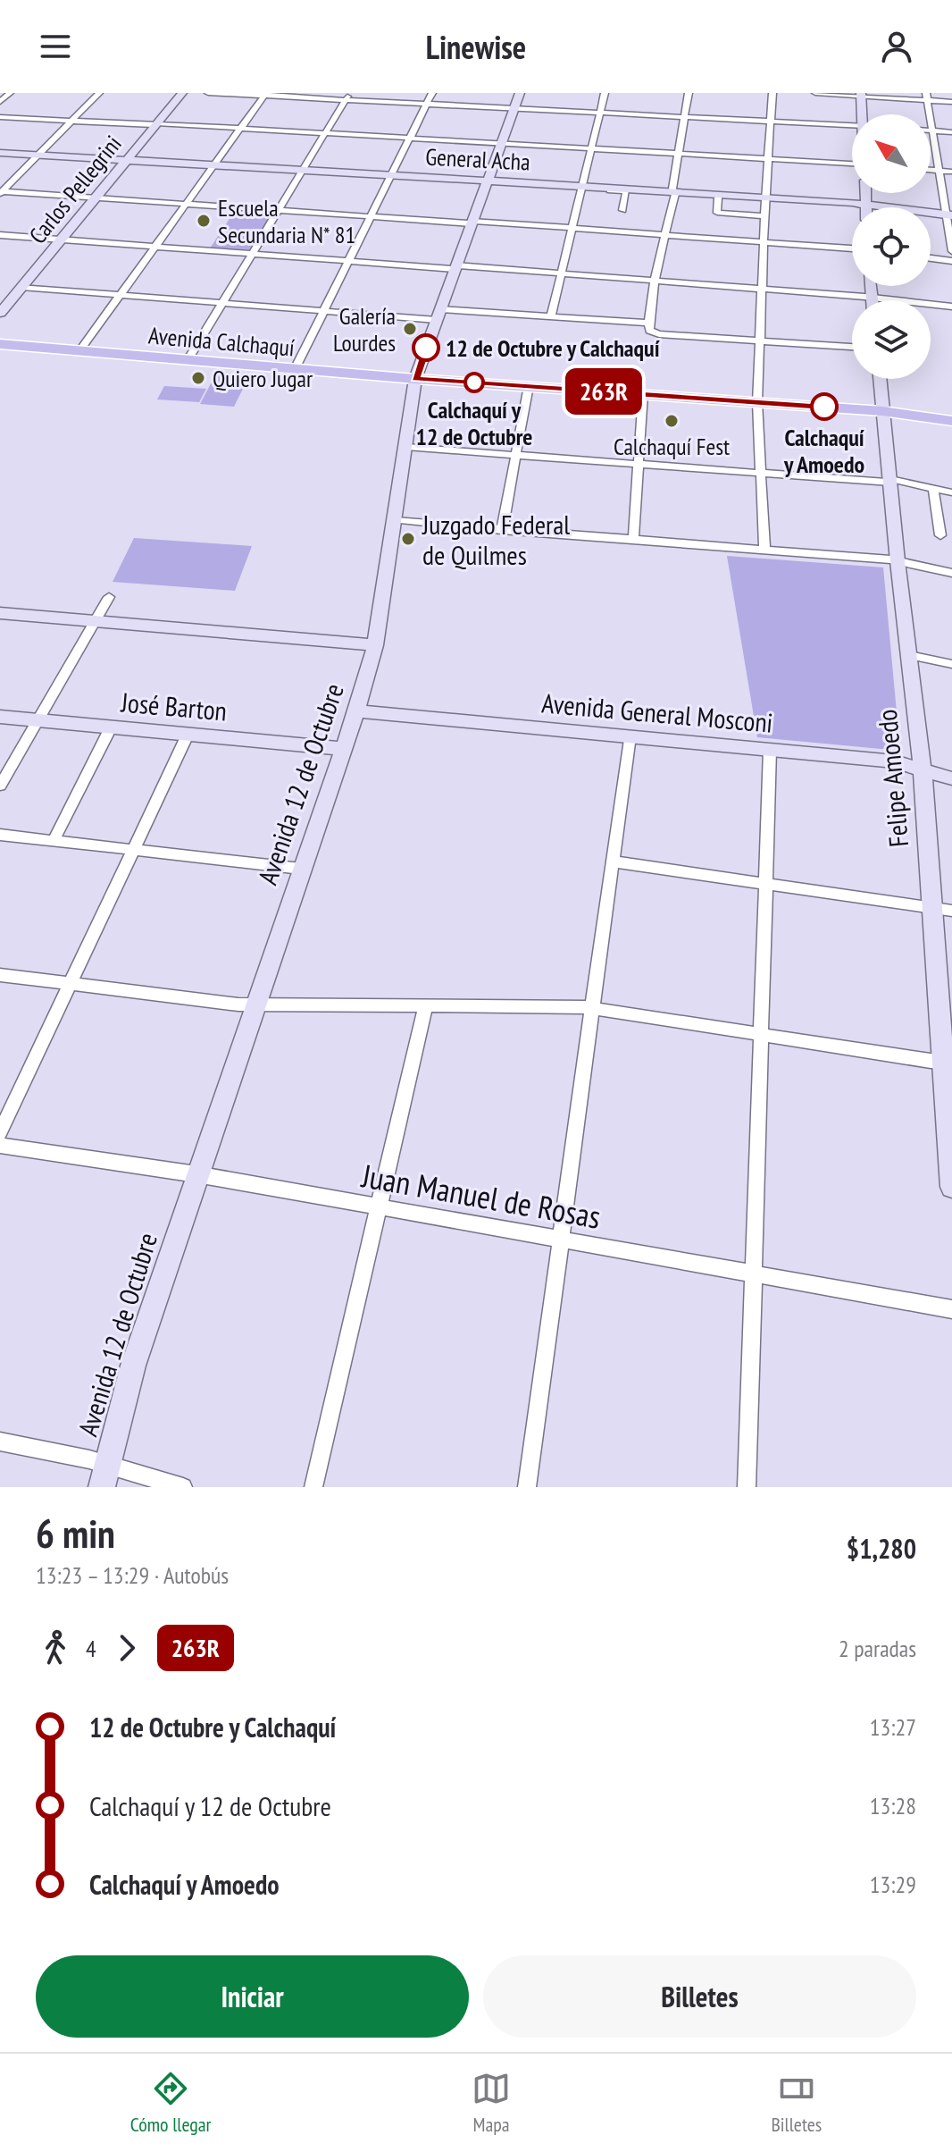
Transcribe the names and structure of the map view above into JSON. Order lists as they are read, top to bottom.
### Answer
{
  "streets": {
    "main road": [
      "General Acha",
      "Carlos Pellegrini",
      "Avenida Calchaquí",
      "José Barton",
      "Avenida General Mosconi",
      "Felipe Amoedo",
      "Avenida 12 de Octubre"
    ],
    "street": ["Juan Manuel de Rosas"]
  },
  "crossings": [
    ["General Acha", "Carlos Pellegrini"],
    ["General Acha", "Avenida 12 de Octubre"],
    ["Avenida Calchaquí", "Felipe Amoedo"],
    ["Avenida Calchaquí", "Avenida 12 de Octubre"],
    ["José Barton", "Avenida 12 de Octubre"],
    ["Avenida General Mosconi", "Felipe Amoedo"],
    ["Avenida General Mosconi", "Avenida 12 de Octubre"],
    ["Avenida 12 de Octubre", "Juan Manuel de Rosas"]
  ],
  "places": [
    "Escuela Secundaria N* 81",
    "Galería Lourdes",
    "12 de Octubre y Calchaquí",
    "Quiero Jugar",
    "Calchaquí y 12 de Octubre",
    "Calchaquí y Amoedo",
    "Calchaquí Fest",
    "Juzgado Federal de Quilmes"
  ],
  "lines": ["bus line 263R"],
  "north": "top left",
  "page": {
    "header": "Linewise",
    "on_map": "263R",
    "heading": ["6 min", "13:23 – 13:29 · Autobús", "$1,280"],
    "legs": ["4", "263R", "2 paradas"],
    "list": [
      {
        "name": "12 de Octubre y Calchaquí",
        "value": "13:27"
      },
      {
        "name": "Calchaquí y 12 de Octubre",
        "value": "13:28"
      },
      {
        "name": "Calchaquí y Amoedo",
        "value": "13:29"
      }
    ],
    "buttons": ["Iniciar", "Billetes"],
    "tabs": ["Cómo llegar", "Mapa", "Billetes"]
  }
}
